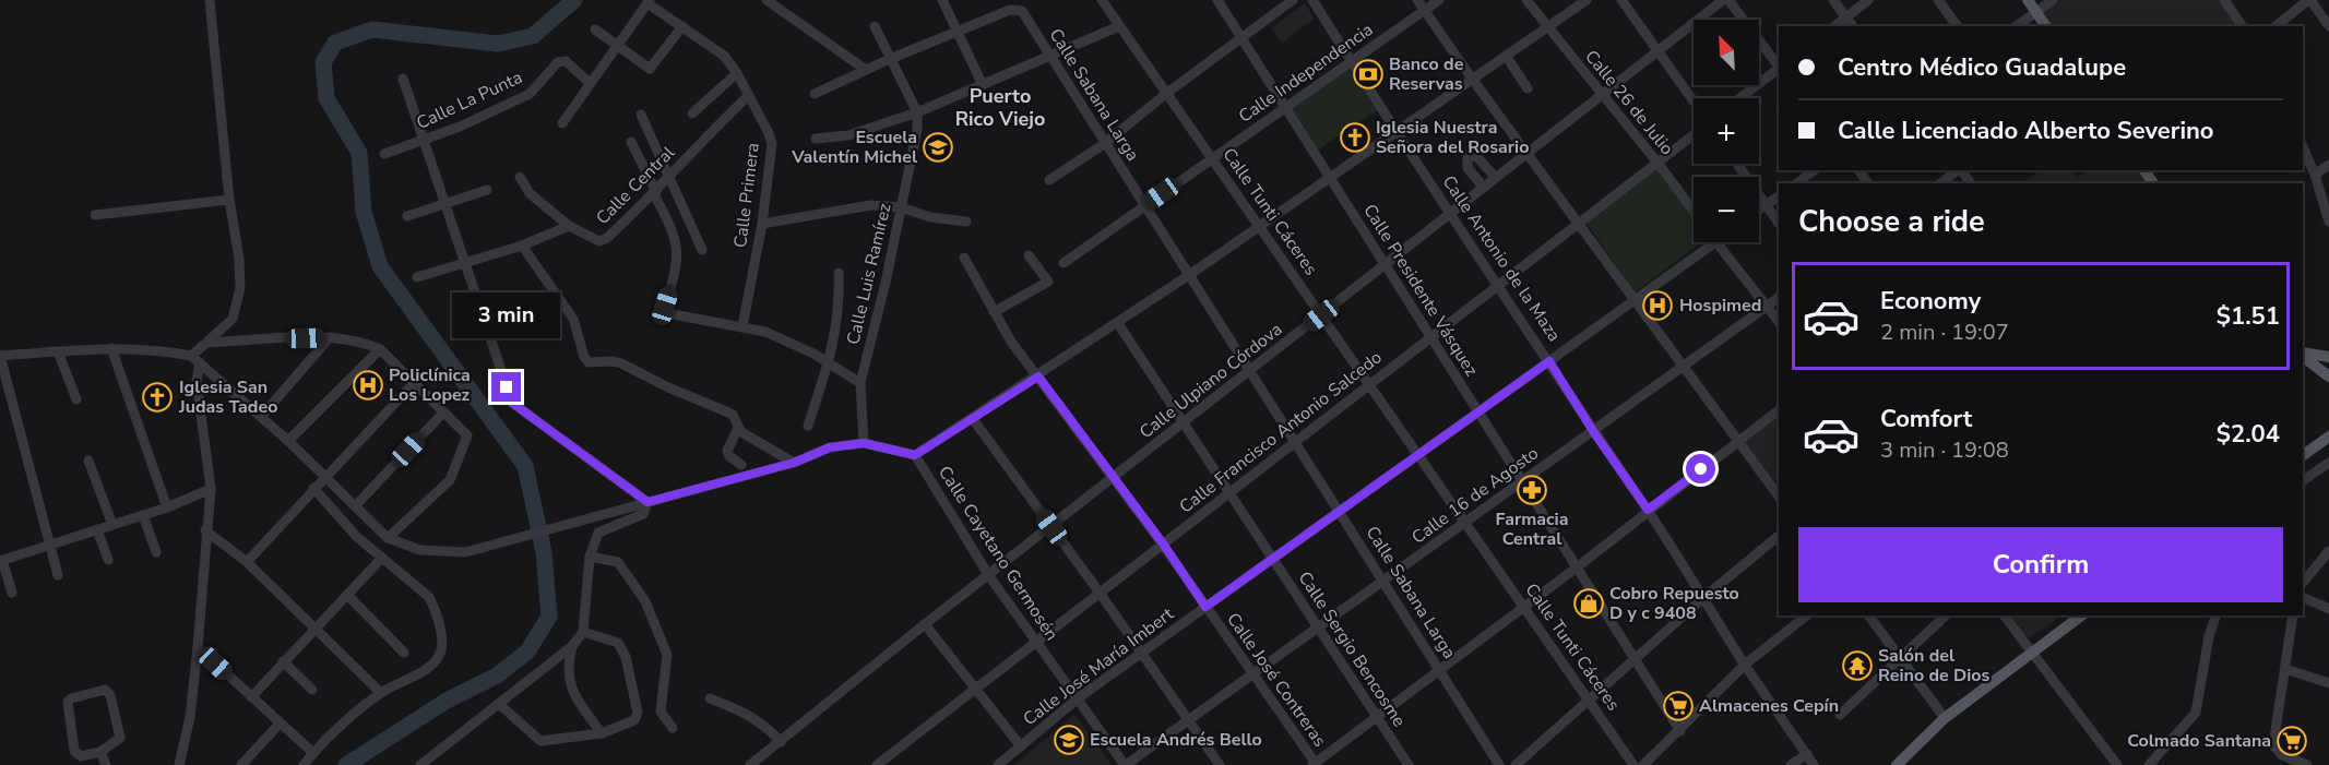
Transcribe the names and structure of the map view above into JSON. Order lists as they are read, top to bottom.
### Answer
{
  "streets": {
    "street": [
      "Calle Independencia",
      "Calle Sabana Larga",
      "Calle La Punta",
      "Calle 26 de Julio",
      "Calle Central",
      "Calle Primera",
      "Calle Tunti Cáceres",
      "Calle Antonio de la Maza",
      "Calle Luis Ramírez",
      "Calle Presidente Vásquez",
      "Calle Ulpiano Córdova",
      "Calle Francisco Antonio Salcedo",
      "Calle 16 de Agosto",
      "Calle Cayetano Germosén",
      "Calle Sergio Bencosme",
      "Calle José María Imbert",
      "Calle José Contreras"
    ]
  },
  "crossings": [
    ["Calle Independencia", "Calle Sabana Larga"],
    ["Calle Independencia", "Calle Tunti Cáceres"],
    ["Calle Independencia", "Calle Antonio de la Maza"],
    ["Calle Independencia", "Calle Presidente Vásquez"],
    ["Calle Sabana Larga", "Calle Ulpiano Córdova"],
    ["Calle Sabana Larga", "Calle Francisco Antonio Salcedo"],
    ["Calle Sabana Larga", "Calle 16 de Agosto"],
    ["Calle Sabana Larga", "Calle José María Imbert"],
    ["Calle 26 de Julio", "Calle Ulpiano Córdova"],
    ["Calle 26 de Julio", "Calle Francisco Antonio Salcedo"],
    ["Calle Central", "Calle Primera"],
    ["Calle Tunti Cáceres", "Calle Ulpiano Córdova"],
    ["Calle Tunti Cáceres", "Calle Francisco Antonio Salcedo"],
    ["Calle Tunti Cáceres", "Calle 16 de Agosto"],
    ["Calle Tunti Cáceres", "Calle José María Imbert"],
    ["Calle Antonio de la Maza", "Calle Ulpiano Córdova"],
    ["Calle Antonio de la Maza", "Calle Francisco Antonio Salcedo"],
    ["Calle Antonio de la Maza", "Calle 16 de Agosto"],
    ["Calle Antonio de la Maza", "Calle José María Imbert"],
    ["Calle Presidente Vásquez", "Calle Ulpiano Córdova"],
    ["Calle Presidente Vásquez", "Calle Francisco Antonio Salcedo"],
    ["Calle Presidente Vásquez", "Calle 16 de Agosto"],
    ["Calle Presidente Vásquez", "Calle José María Imbert"],
    ["Calle Ulpiano Córdova", "Calle Cayetano Germosén"],
    ["Calle Ulpiano Córdova", "Calle Sergio Bencosme"],
    ["Calle Ulpiano Córdova", "Calle José Contreras"],
    ["Calle Francisco Antonio Salcedo", "Calle Cayetano Germosén"],
    ["Calle Francisco Antonio Salcedo", "Calle Sergio Bencosme"],
    ["Calle Francisco Antonio Salcedo", "Calle José Contreras"],
    ["Calle 16 de Agosto", "Calle Cayetano Germosén"],
    ["Calle 16 de Agosto", "Calle Sergio Bencosme"],
    ["Calle 16 de Agosto", "Calle José Contreras"],
    ["Calle Cayetano Germosén", "Calle José María Imbert"],
    ["Calle Sergio Bencosme", "Calle José María Imbert"],
    ["Calle José María Imbert", "Calle José Contreras"]
  ],
  "districts": ["Puerto Rico Viejo"],
  "places": {
    "bank": ["Banco de Reservas"],
    "church": ["Iglesia Nuestra Señora del Rosario", "Iglesia San Judas Tadeo"],
    "school or university": ["Escuela Valentín Michel", "Escuela Andrés Bello"],
    "hospital": ["Hospimed", "Policlínica Los Lopez"],
    "pharmacy": ["Farmacia Central"],
    "shop": ["Cobro Repuesto D y c 9408"],
    "temple": ["Salón del Reino de Dios"],
    "supermarket": ["Almacenes Cepín", "Colmado Santana"]
  },
  "north": "top left",
  "page": {
    "map_buttons": ["+", "−"],
    "banner": ["Centro Médico Guadalupe", "Calle Licenciado Alberto Severino"],
    "heading": "Choose a ride",
    "list": [
      {
        "name": "Economy",
        "note": "2 min · 19:07",
        "value": "$1.51"
      },
      {
        "name": "Comfort",
        "note": "3 min · 19:08",
        "value": "$2.04"
      }
    ],
    "bubble": "3 min",
    "buttons": "Confirm"
  }
}
